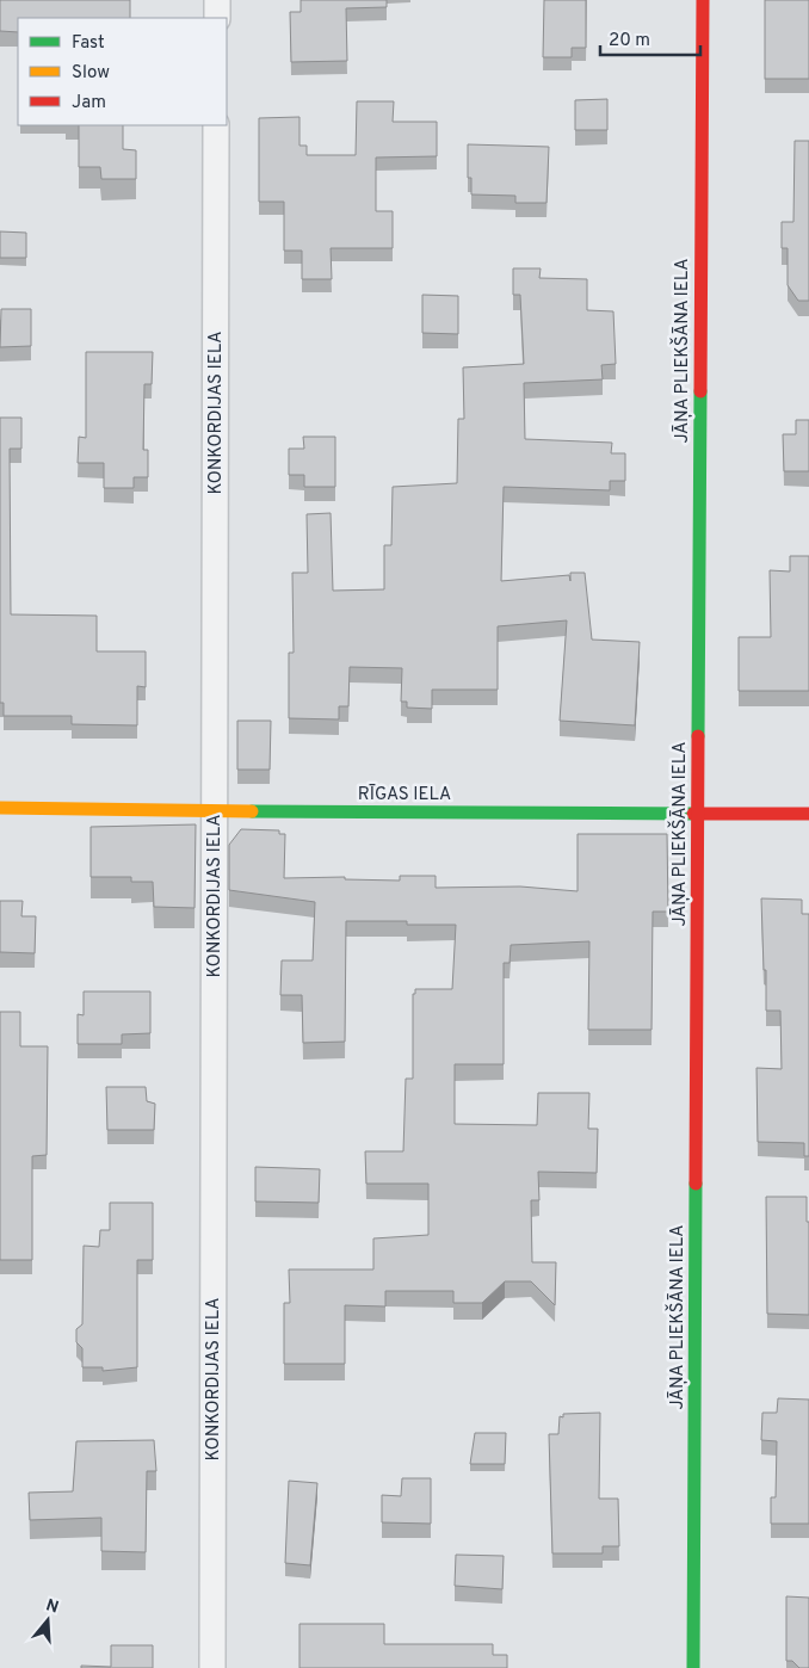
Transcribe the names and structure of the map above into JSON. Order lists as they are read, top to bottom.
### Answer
{
  "streets": {
    "street": ["JĀŅA PLIEKŠĀNA IELA", "KONKORDIJAS IELA", "RĪGAS IELA"]
  },
  "crossings": [
    ["JĀŅA PLIEKŠĀNA IELA", "RĪGAS IELA"],
    ["KONKORDIJAS IELA", "RĪGAS IELA"]
  ],
  "legend": ["Fast", "Slow", "Jam"],
  "scale_bar": "20 m",
  "north": "top"
}
